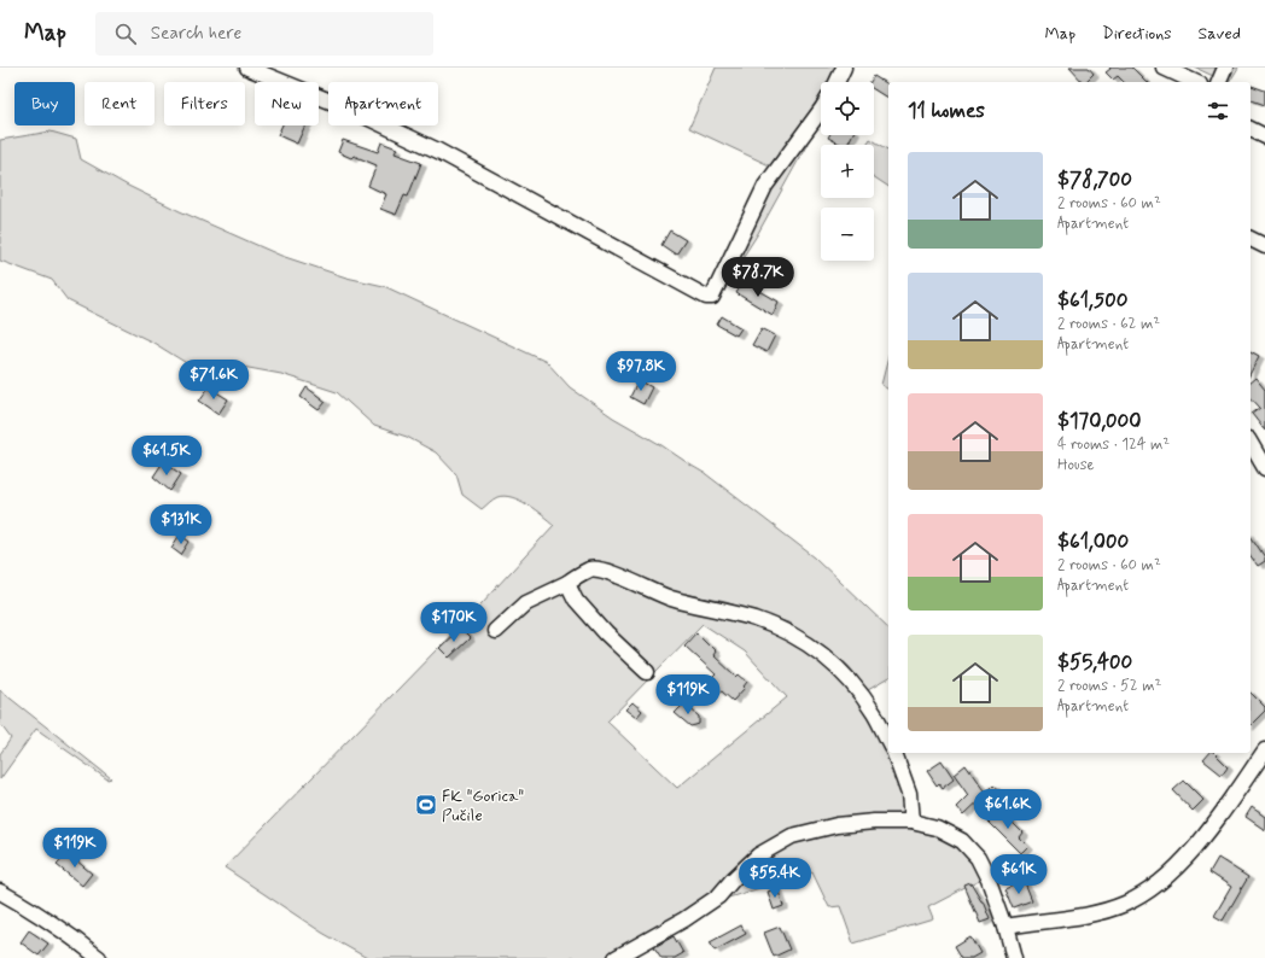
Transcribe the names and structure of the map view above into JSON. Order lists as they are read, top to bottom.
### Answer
{
  "places": {
    "sports": ["FK \"Gorica\" Pučile"]
  },
  "page": {
    "header": "Map",
    "search": "Search here",
    "nav": ["Map", "Directions", "Saved"],
    "map_buttons": ["+", "−"],
    "chip": [
      "Buy",
      "Rent",
      "Filters",
      "New",
      "Apartment"
    ],
    "heading": "11 homes",
    "list": [
      {
        "name": "$78,700",
        "note": "2 rooms · 60 m² · Apartment"
      },
      {
        "name": "$61,500",
        "note": "2 rooms · 62 m² · Apartment"
      },
      {
        "name": "$170,000",
        "note": "4 rooms · 124 m² · House"
      },
      {
        "name": "$61,000",
        "note": "2 rooms · 60 m² · Apartment"
      },
      {
        "name": "$55,400",
        "note": "2 rooms · 52 m² · Apartment"
      }
    ],
    "price": [
      "$78.7K",
      "$97.8K",
      "$71.6K",
      "$61.5K",
      "$131K",
      "$170K",
      "$119K",
      "$61.6K",
      "$119K",
      "$61K",
      "$55.4K"
    ]
  }
}
